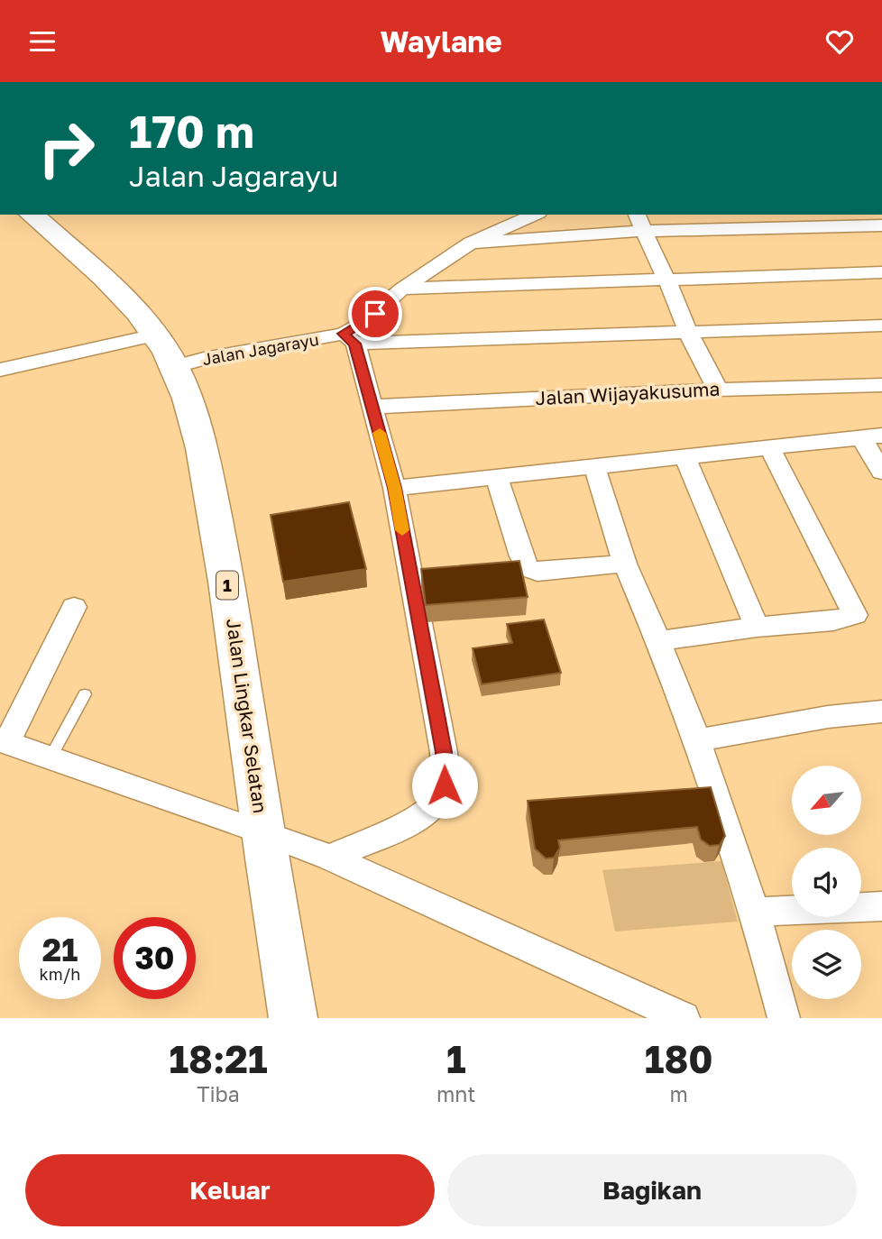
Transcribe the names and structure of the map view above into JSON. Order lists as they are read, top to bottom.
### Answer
{
  "streets": {
    "highway": ["1", "Jalan Lingkar Selatan"],
    "street": ["Jalan Jagarayu", "Jalan Wijayakusuma"]
  },
  "crossings": [
    ["Jalan Jagarayu", "Jalan Lingkar Selatan"]
  ],
  "north": "bottom left",
  "page": {
    "header": "Waylane",
    "turn": ["170 m", "Jalan Jagarayu"],
    "speed": "21 km/h",
    "limit": "30",
    "eta": [
      "18:21",
      "Tiba",
      "1",
      "mnt",
      "180",
      "m"
    ],
    "buttons": ["Keluar", "Bagikan"]
  }
}
